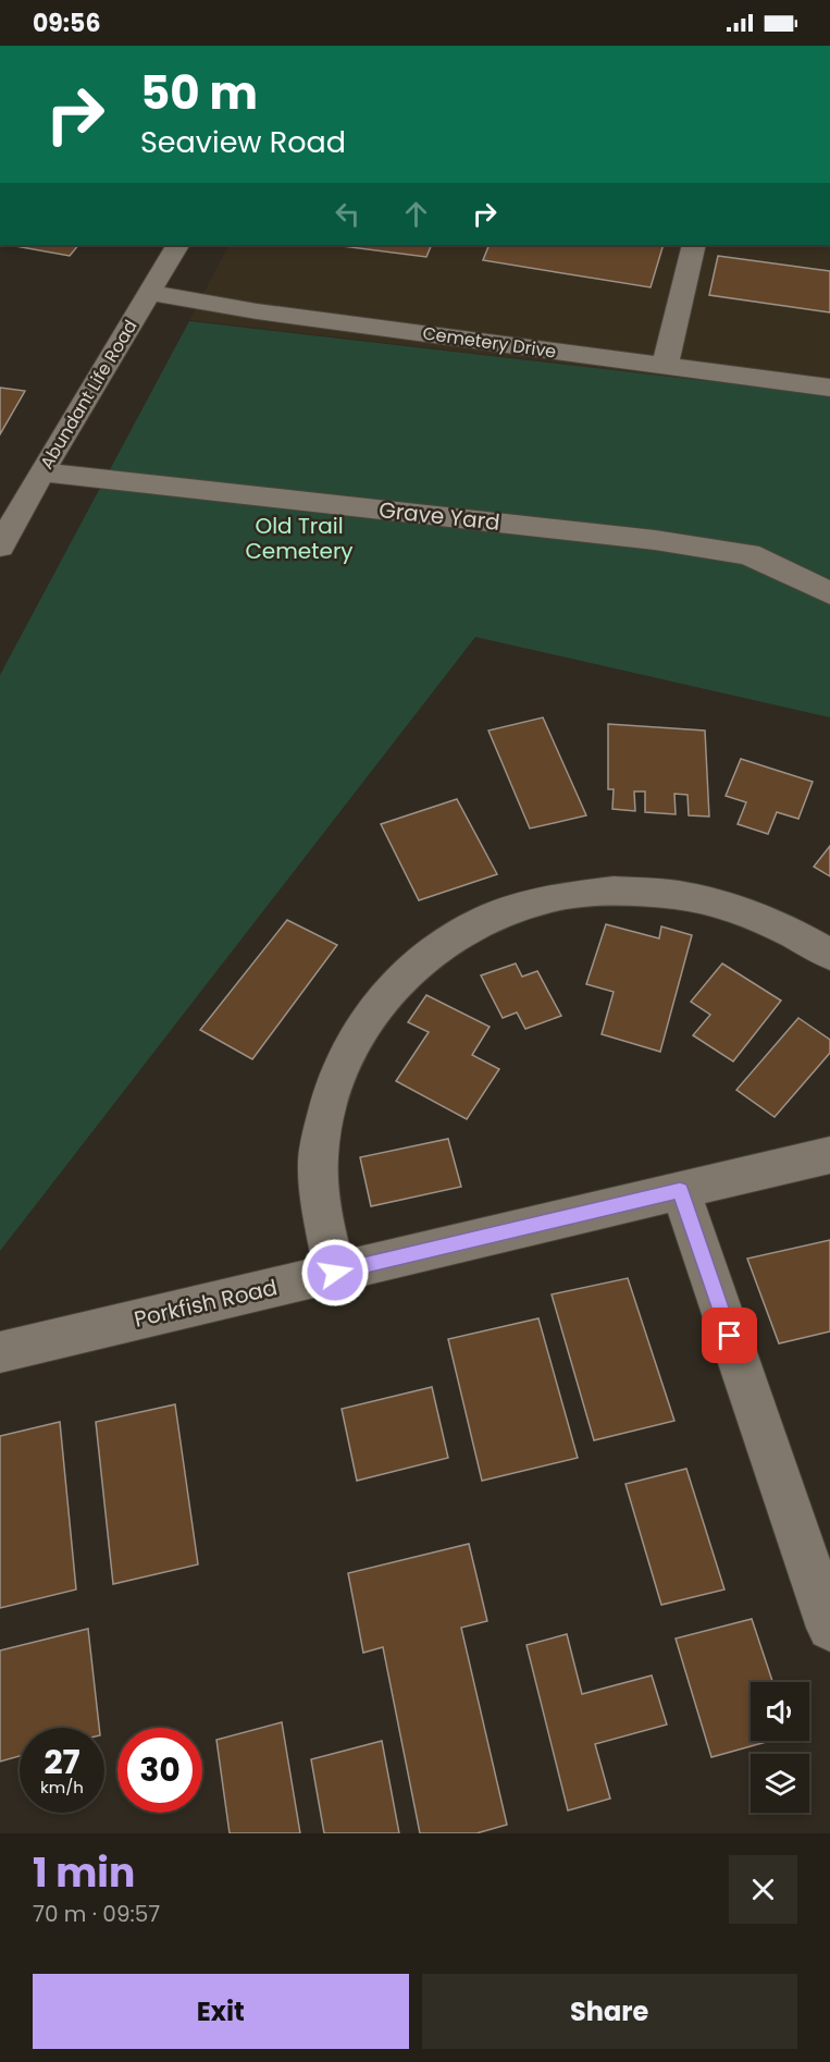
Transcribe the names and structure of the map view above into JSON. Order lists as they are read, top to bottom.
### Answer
{
  "streets": {
    "street": [
      "Cemetery Drive",
      "Abundant Life Road",
      "Grave Yard",
      "Porkfish Road"
    ]
  },
  "crossings": [
    ["Cemetery Drive", "Abundant Life Road"],
    ["Abundant Life Road", "Grave Yard"]
  ],
  "parks": ["Old Trail Cemetery"],
  "page": {
    "status": "09:56",
    "turn": ["50 m", "Seaview Road"],
    "speed": "27 km/h",
    "limit": "30",
    "heading": ["1 min", "70 m · 09:57"],
    "buttons": ["Exit", "Share"]
  }
}
